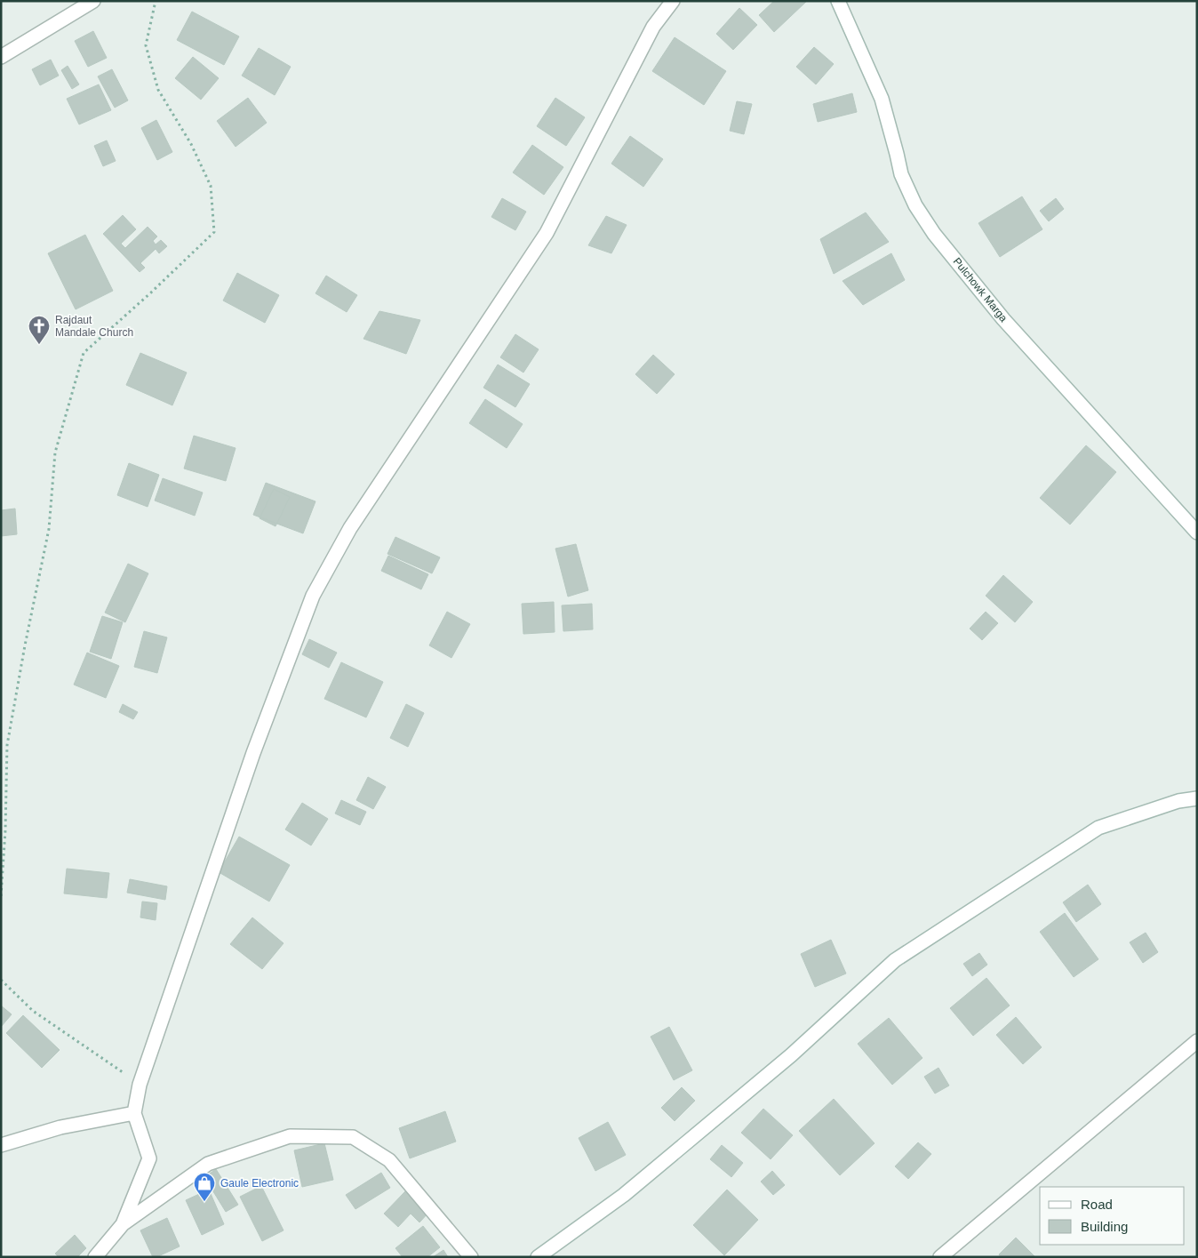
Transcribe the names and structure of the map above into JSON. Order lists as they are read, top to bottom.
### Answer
{
  "streets": {
    "street": ["Pulchowk Marga"]
  },
  "places": {
    "church": ["Rajdaut Mandale Church"],
    "shop": ["Gaule Electronic"]
  },
  "legend": ["Road", "Building"]
}
